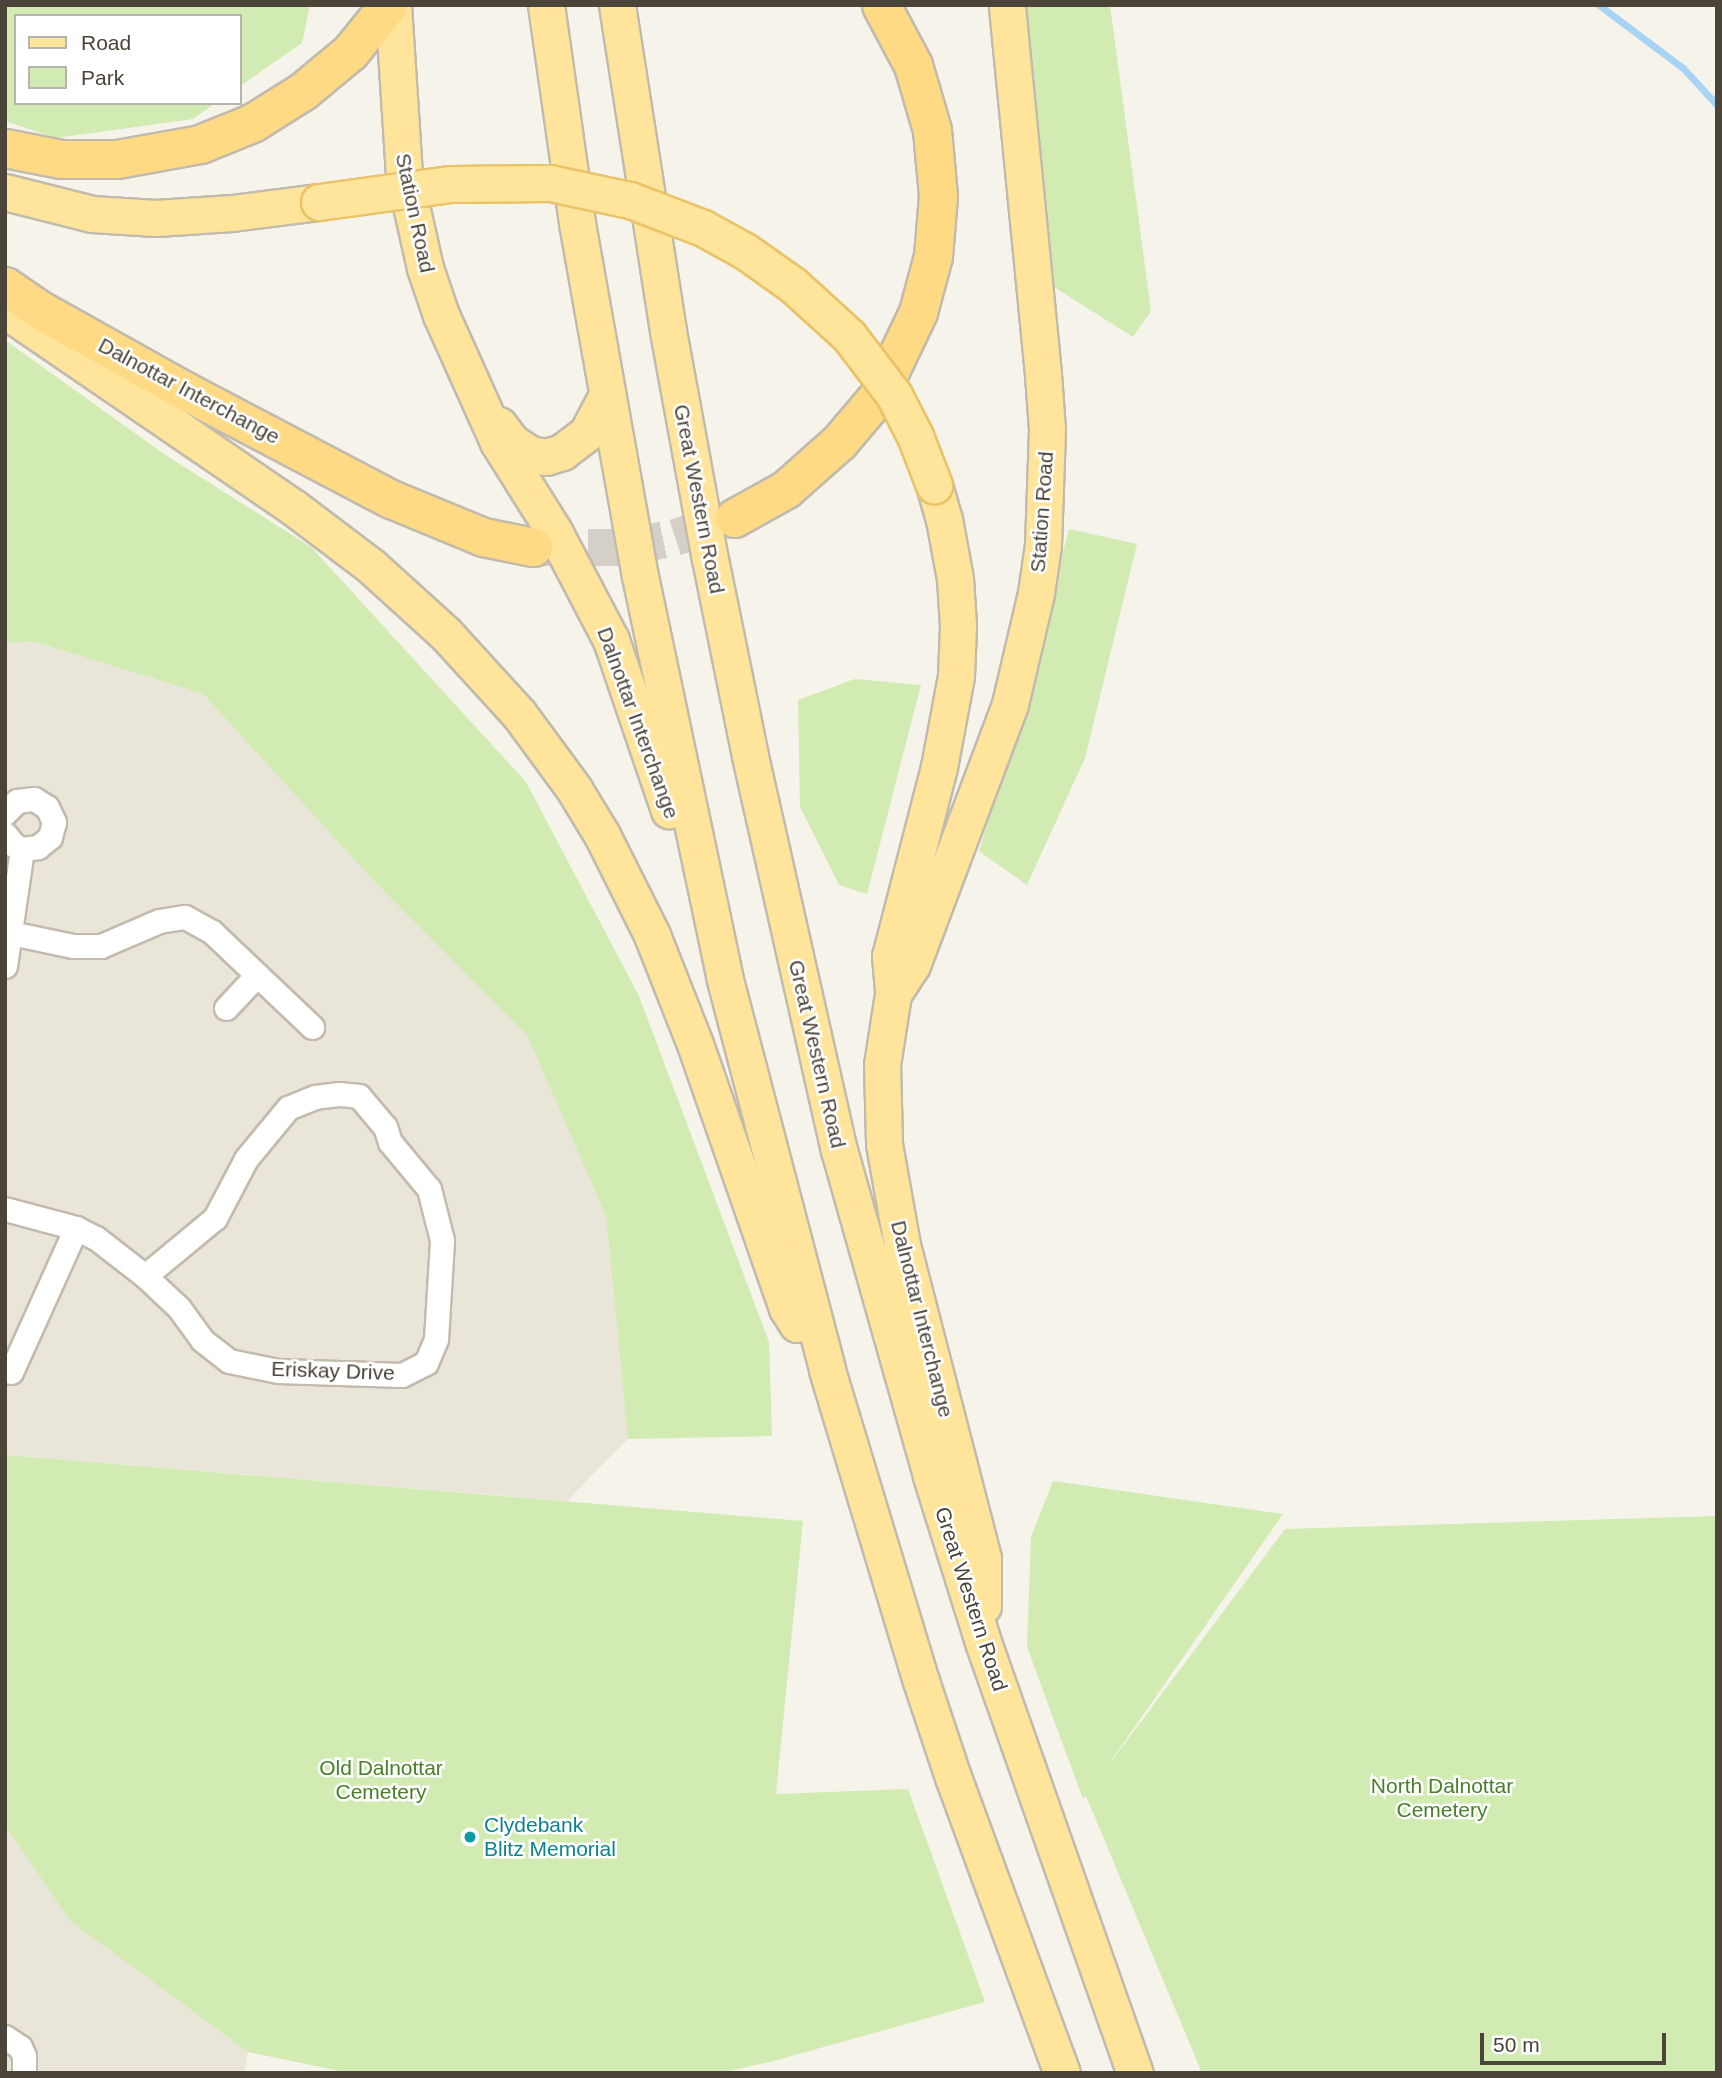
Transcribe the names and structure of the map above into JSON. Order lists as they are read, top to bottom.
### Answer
{
  "streets": {
    "highway": ["Dalnottar Interchange"],
    "main road": ["Station Road", "Great Western Road"],
    "street": ["Eriskay Drive"]
  },
  "crossings": [
    ["Station Road", "Dalnottar Interchange"],
    ["Dalnottar Interchange", "Great Western Road"]
  ],
  "parks": ["Old Dalnottar Cemetery", "North Dalnottar Cemetery"],
  "places": ["Clydebank Blitz Memorial"],
  "legend": ["Road", "Park"],
  "scale_bar": "50 m"
}
